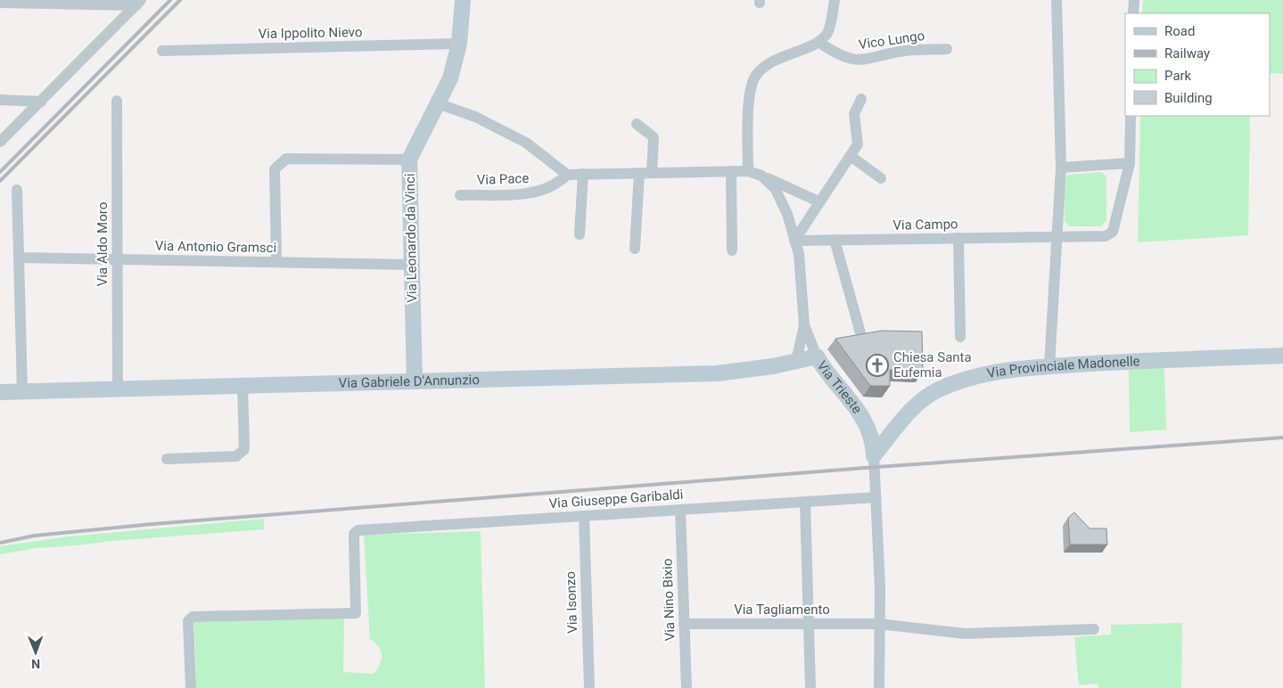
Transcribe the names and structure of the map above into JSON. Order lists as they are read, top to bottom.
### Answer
{
  "streets": {
    "street": [
      "Via Ippolito Nievo",
      "Vico Lungo",
      "Via Pace",
      "Via Campo",
      "Via Leonardo da Vinci",
      "Via Aldo Moro",
      "Via Antonio Gramsci",
      "Via Provinciale Madonelle",
      "Via Gabriele D'Annunzio",
      "Via Trieste",
      "Via Giuseppe Garibaldi",
      "Via Nino Bixio",
      "Via Isonzo",
      "Via Tagliamento"
    ]
  },
  "crossings": [
    ["Via Ippolito Nievo", "Via Leonardo da Vinci"],
    ["Via Campo", "Via Trieste"],
    ["Via Leonardo da Vinci", "Via Antonio Gramsci"],
    ["Via Leonardo da Vinci", "Via Gabriele D'Annunzio"],
    ["Via Aldo Moro", "Via Antonio Gramsci"],
    ["Via Aldo Moro", "Via Gabriele D'Annunzio"],
    ["Via Provinciale Madonelle", "Via Trieste"],
    ["Via Gabriele D'Annunzio", "Via Trieste"],
    ["Via Giuseppe Garibaldi", "Via Nino Bixio"],
    ["Via Giuseppe Garibaldi", "Via Isonzo"],
    ["Via Nino Bixio", "Via Tagliamento"]
  ],
  "places": {
    "church": ["Chiesa Santa Eufemia"]
  },
  "legend": [
    "Road",
    "Railway",
    "Park",
    "Building"
  ],
  "north": "bottom"
}
